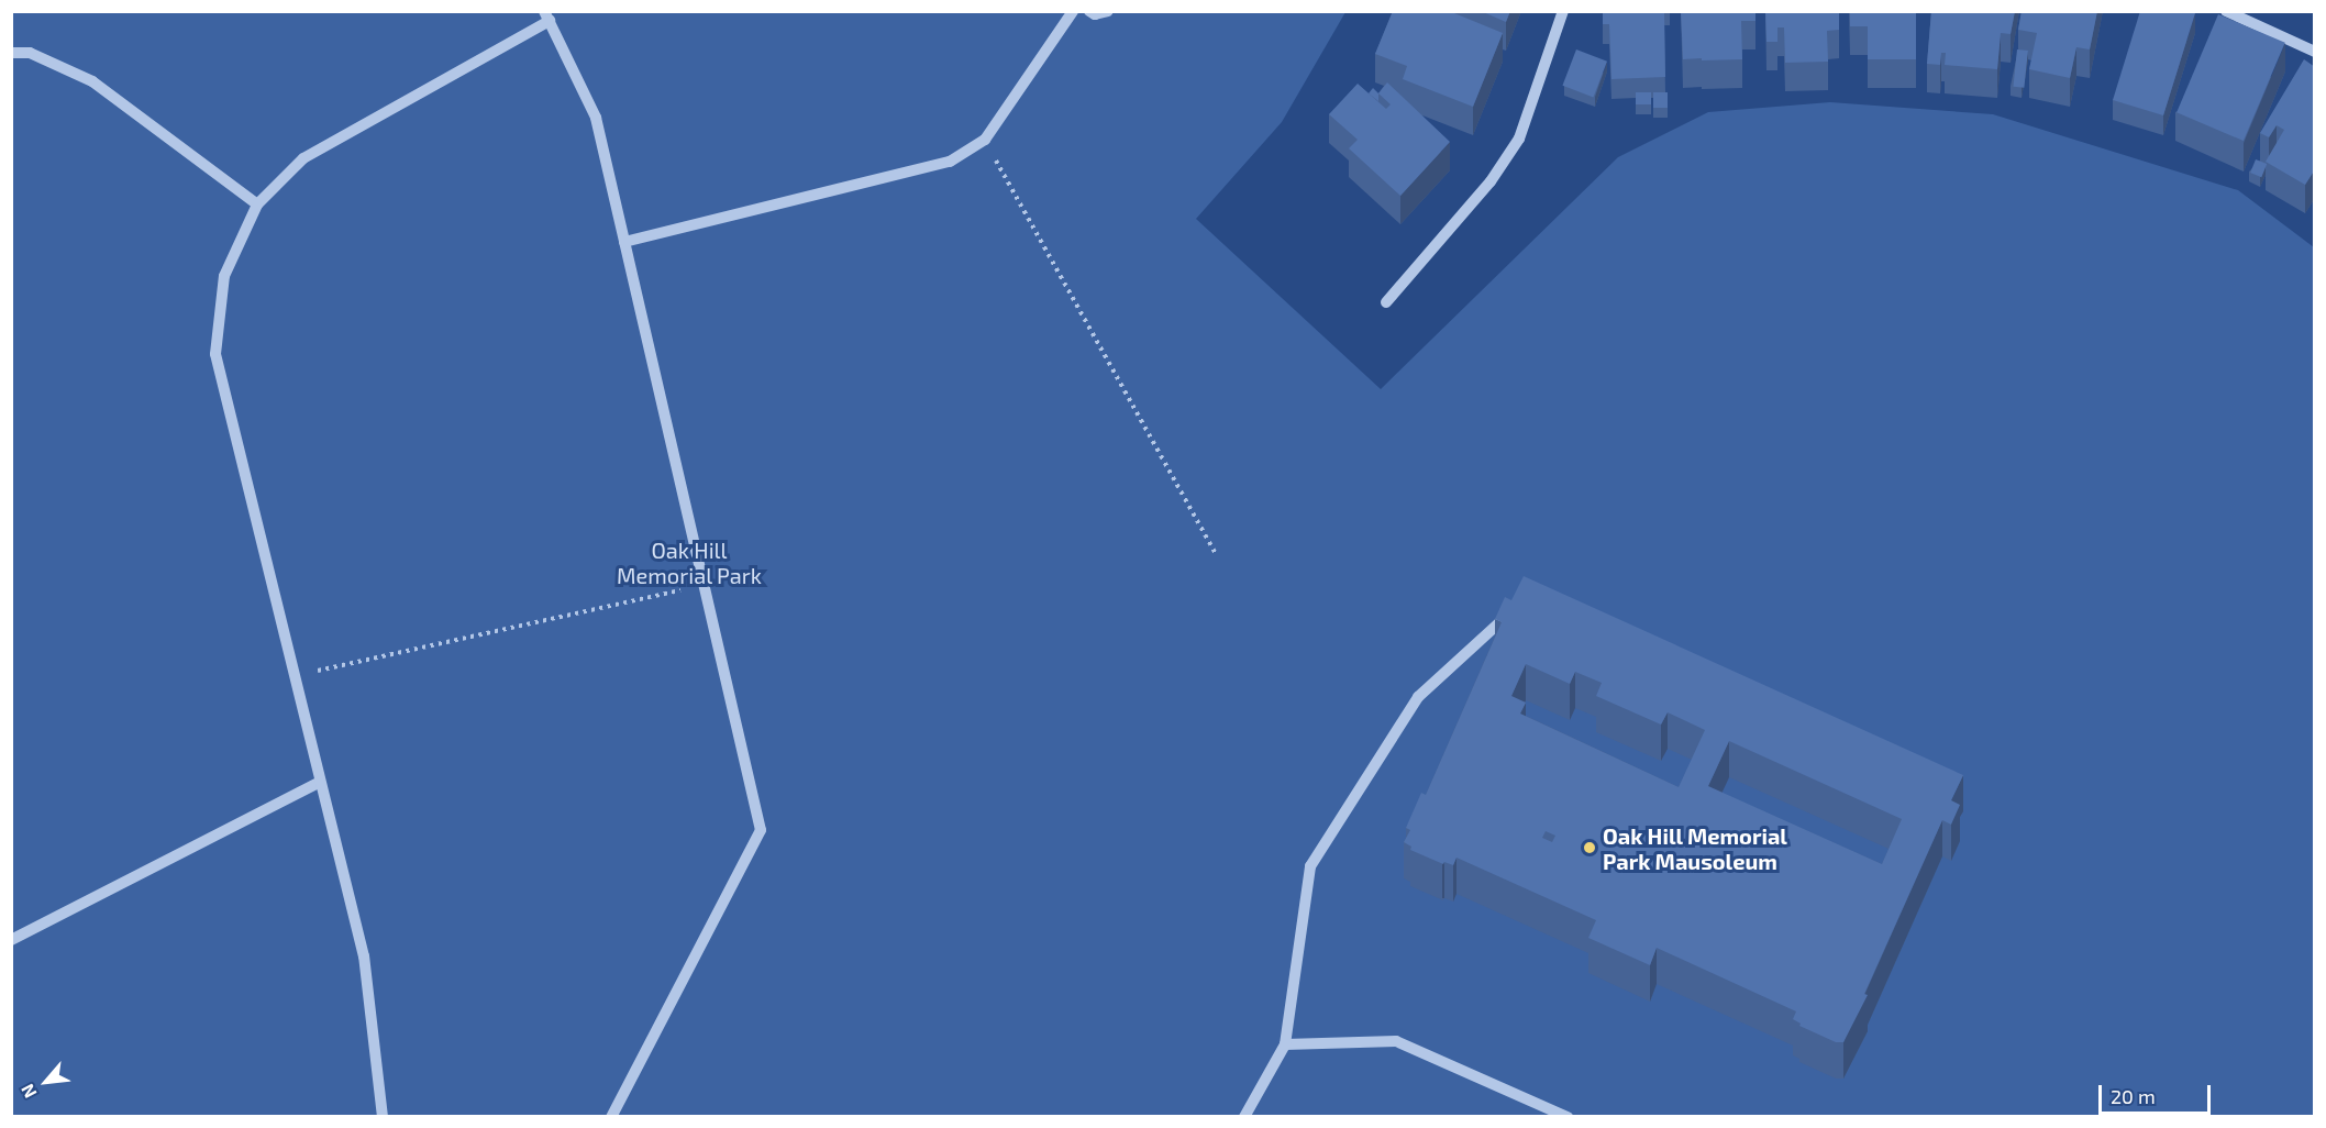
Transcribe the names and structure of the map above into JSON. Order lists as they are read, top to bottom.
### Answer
{
  "parks": ["Oak Hill Memorial Park"],
  "places": ["Oak Hill Memorial Park Mausoleum"],
  "scale_bar": "20 m",
  "north": "bottom left"
}
